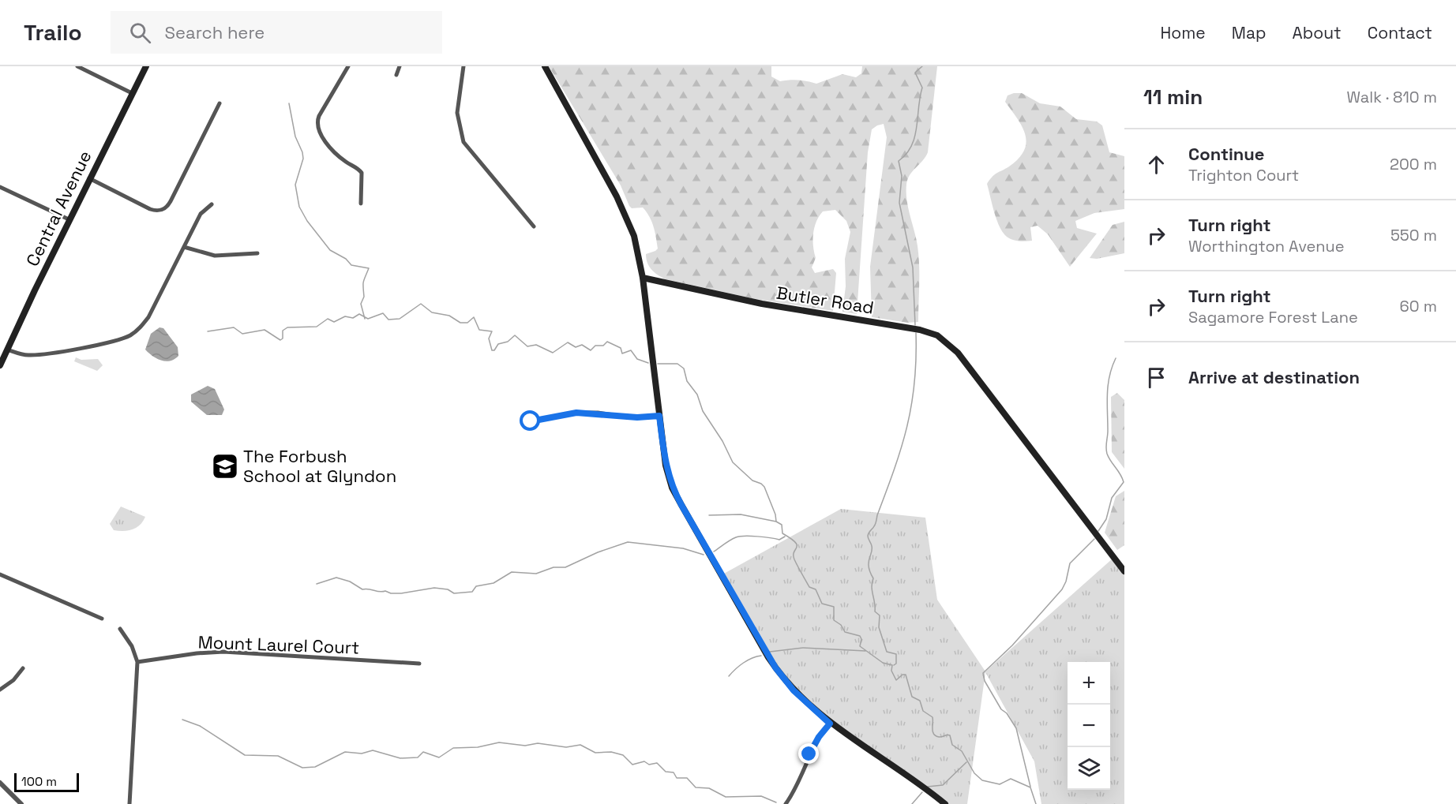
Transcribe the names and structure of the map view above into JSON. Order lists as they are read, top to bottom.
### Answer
{
  "streets": {
    "main road": ["Central Avenue", "Butler Road"],
    "street": ["Mount Laurel Court"]
  },
  "places": {
    "school or university": ["The Forbush School at Glyndon"]
  },
  "scale_bar": "100 m",
  "page": {
    "header": "Trailo",
    "search": "Search here",
    "nav": [
      "Home",
      "Map",
      "About",
      "Contact"
    ],
    "heading": ["11 min", "Walk · 810 m"],
    "list": [
      ["Continue", "Trighton Court", "200 m"],
      ["Turn right", "Worthington Avenue", "550 m"],
      ["Turn right", "Sagamore Forest Lane", "60 m"],
      "Arrive at destination"
    ],
    "map_buttons": ["+", "−"],
    "scale": "100 m"
  }
}
